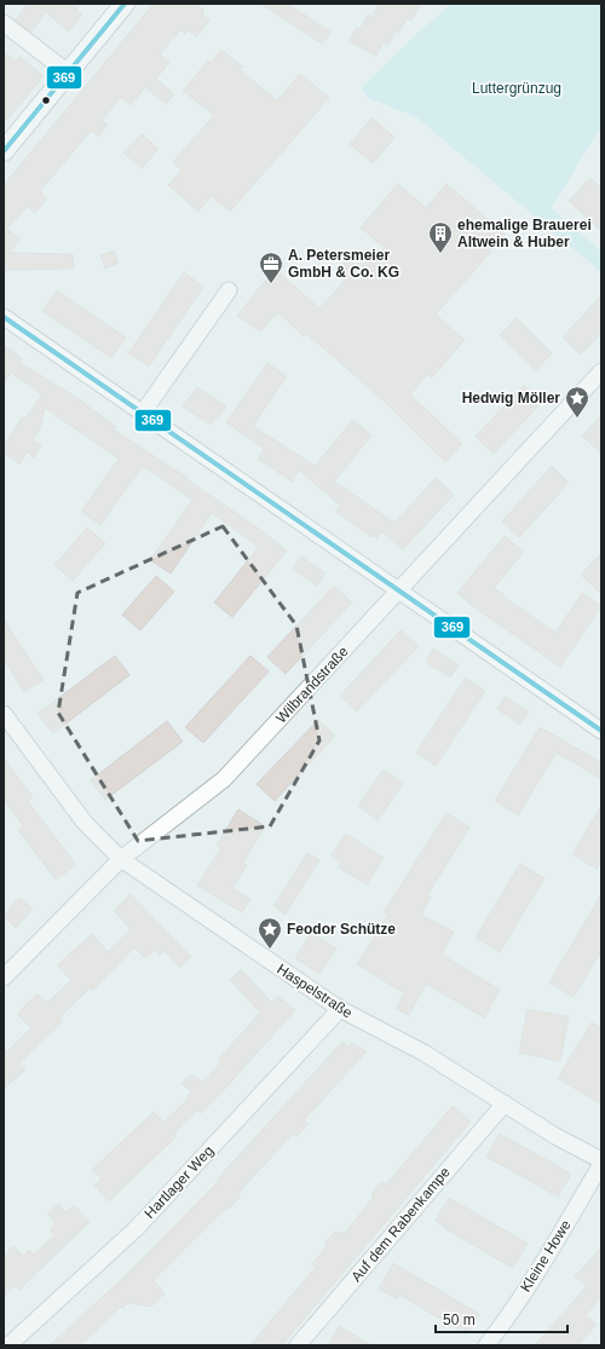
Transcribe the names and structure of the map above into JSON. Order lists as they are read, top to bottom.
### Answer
{
  "streets": {
    "street": [
      "Wilbrandstraße",
      "Haspelstraße",
      "Hartlager Weg",
      "Auf dem Rabenkampe",
      "Kleine Howe"
    ]
  },
  "crossings": [
    ["Wilbrandstraße", "Haspelstraße"],
    ["Haspelstraße", "Hartlager Weg"],
    ["Haspelstraße", "Auf dem Rabenkampe"]
  ],
  "parks": ["Luttergrünzug"],
  "places": {
    "building": ["ehemalige Brauerei Altwein & Huber"],
    "office": ["A. Petersmeier GmbH & Co. KG"],
    "place": ["Hedwig Möller", "Feodor Schütze"]
  },
  "lines": ["transit line 369"],
  "scale_bar": "50 m"
}
